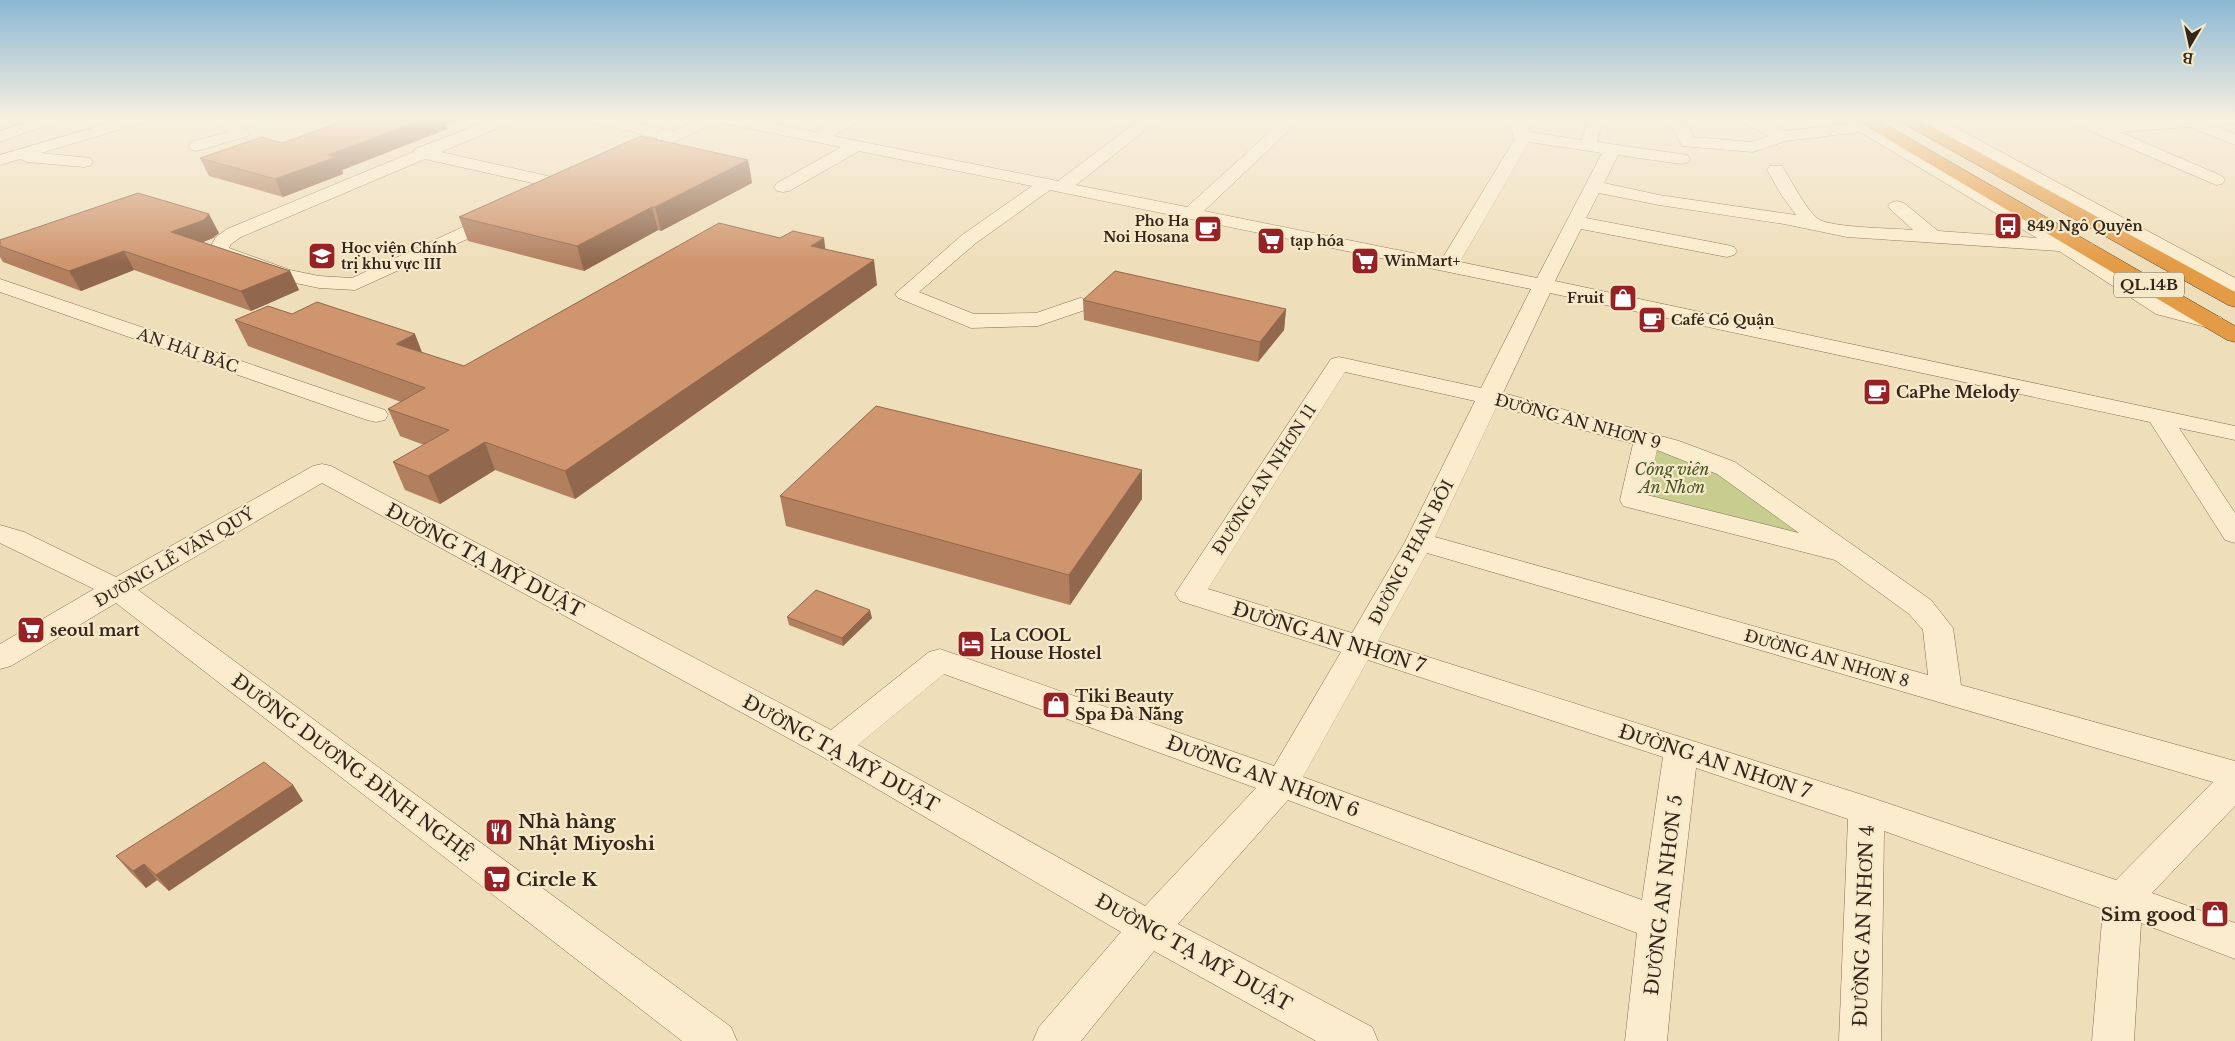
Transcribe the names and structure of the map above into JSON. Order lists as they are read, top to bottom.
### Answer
{
  "streets": {
    "highway": ["QL.14B"],
    "street": [
      "AN HẢI BẮC",
      "ĐƯỜNG AN NHƠN 9",
      "ĐƯỜNG AN NHƠN 11",
      "ĐƯỜNG PHAN BÔI",
      "ĐƯỜNG LÊ VĂN QUÝ",
      "ĐƯỜNG TẠ MỸ DUẬT",
      "ĐƯỜNG AN NHƠN 7",
      "ĐƯỜNG AN NHƠN 8",
      "ĐƯỜNG DƯƠNG ĐÌNH NGHỆ",
      "ĐƯỜNG AN NHƠN 6",
      "ĐƯỜNG AN NHƠN 5",
      "ĐƯỜNG AN NHƠN 4"
    ]
  },
  "crossings": [
    ["ĐƯỜNG AN NHƠN 9", "ĐƯỜNG AN NHƠN 11"],
    ["ĐƯỜNG AN NHƠN 9", "ĐƯỜNG PHAN BÔI"],
    ["ĐƯỜNG AN NHƠN 9", "ĐƯỜNG AN NHƠN 8"],
    ["ĐƯỜNG AN NHƠN 11", "ĐƯỜNG AN NHƠN 7"],
    ["ĐƯỜNG PHAN BÔI", "ĐƯỜNG TẠ MỸ DUẬT"],
    ["ĐƯỜNG PHAN BÔI", "ĐƯỜNG AN NHƠN 7"],
    ["ĐƯỜNG PHAN BÔI", "ĐƯỜNG AN NHƠN 8"],
    ["ĐƯỜNG PHAN BÔI", "ĐƯỜNG AN NHƠN 6"],
    ["ĐƯỜNG LÊ VĂN QUÝ", "ĐƯỜNG TẠ MỸ DUẬT"],
    ["ĐƯỜNG LÊ VĂN QUÝ", "ĐƯỜNG DƯƠNG ĐÌNH NGHỆ"],
    ["ĐƯỜNG TẠ MỸ DUẬT", "ĐƯỜNG AN NHƠN 6"],
    ["ĐƯỜNG AN NHƠN 7", "ĐƯỜNG AN NHƠN 5"],
    ["ĐƯỜNG AN NHƠN 7", "ĐƯỜNG AN NHƠN 4"],
    ["ĐƯỜNG AN NHƠN 6", "ĐƯỜNG AN NHƠN 5"]
  ],
  "parks": ["Công viên An Nhơn"],
  "places": {
    "bus stop": ["849 Ngô Quyền"],
    "cafe": ["Pho Ha Noi Hosana", "Café Cố Quận", "CaPhe Melody"],
    "supermarket": [
      "tạp hóa",
      "WinMart+",
      "seoul mart",
      "Circle K"
    ],
    "school or university": ["Học viện Chính trị khu vực III"],
    "shop": ["Fruit", "Tiki Beauty Spa Đà Nẵng", "Sim good"],
    "hotel": ["La COOL House Hostel"],
    "restaurant": ["Nhà hàng Nhật Miyoshi"]
  },
  "north": "bottom"
}
